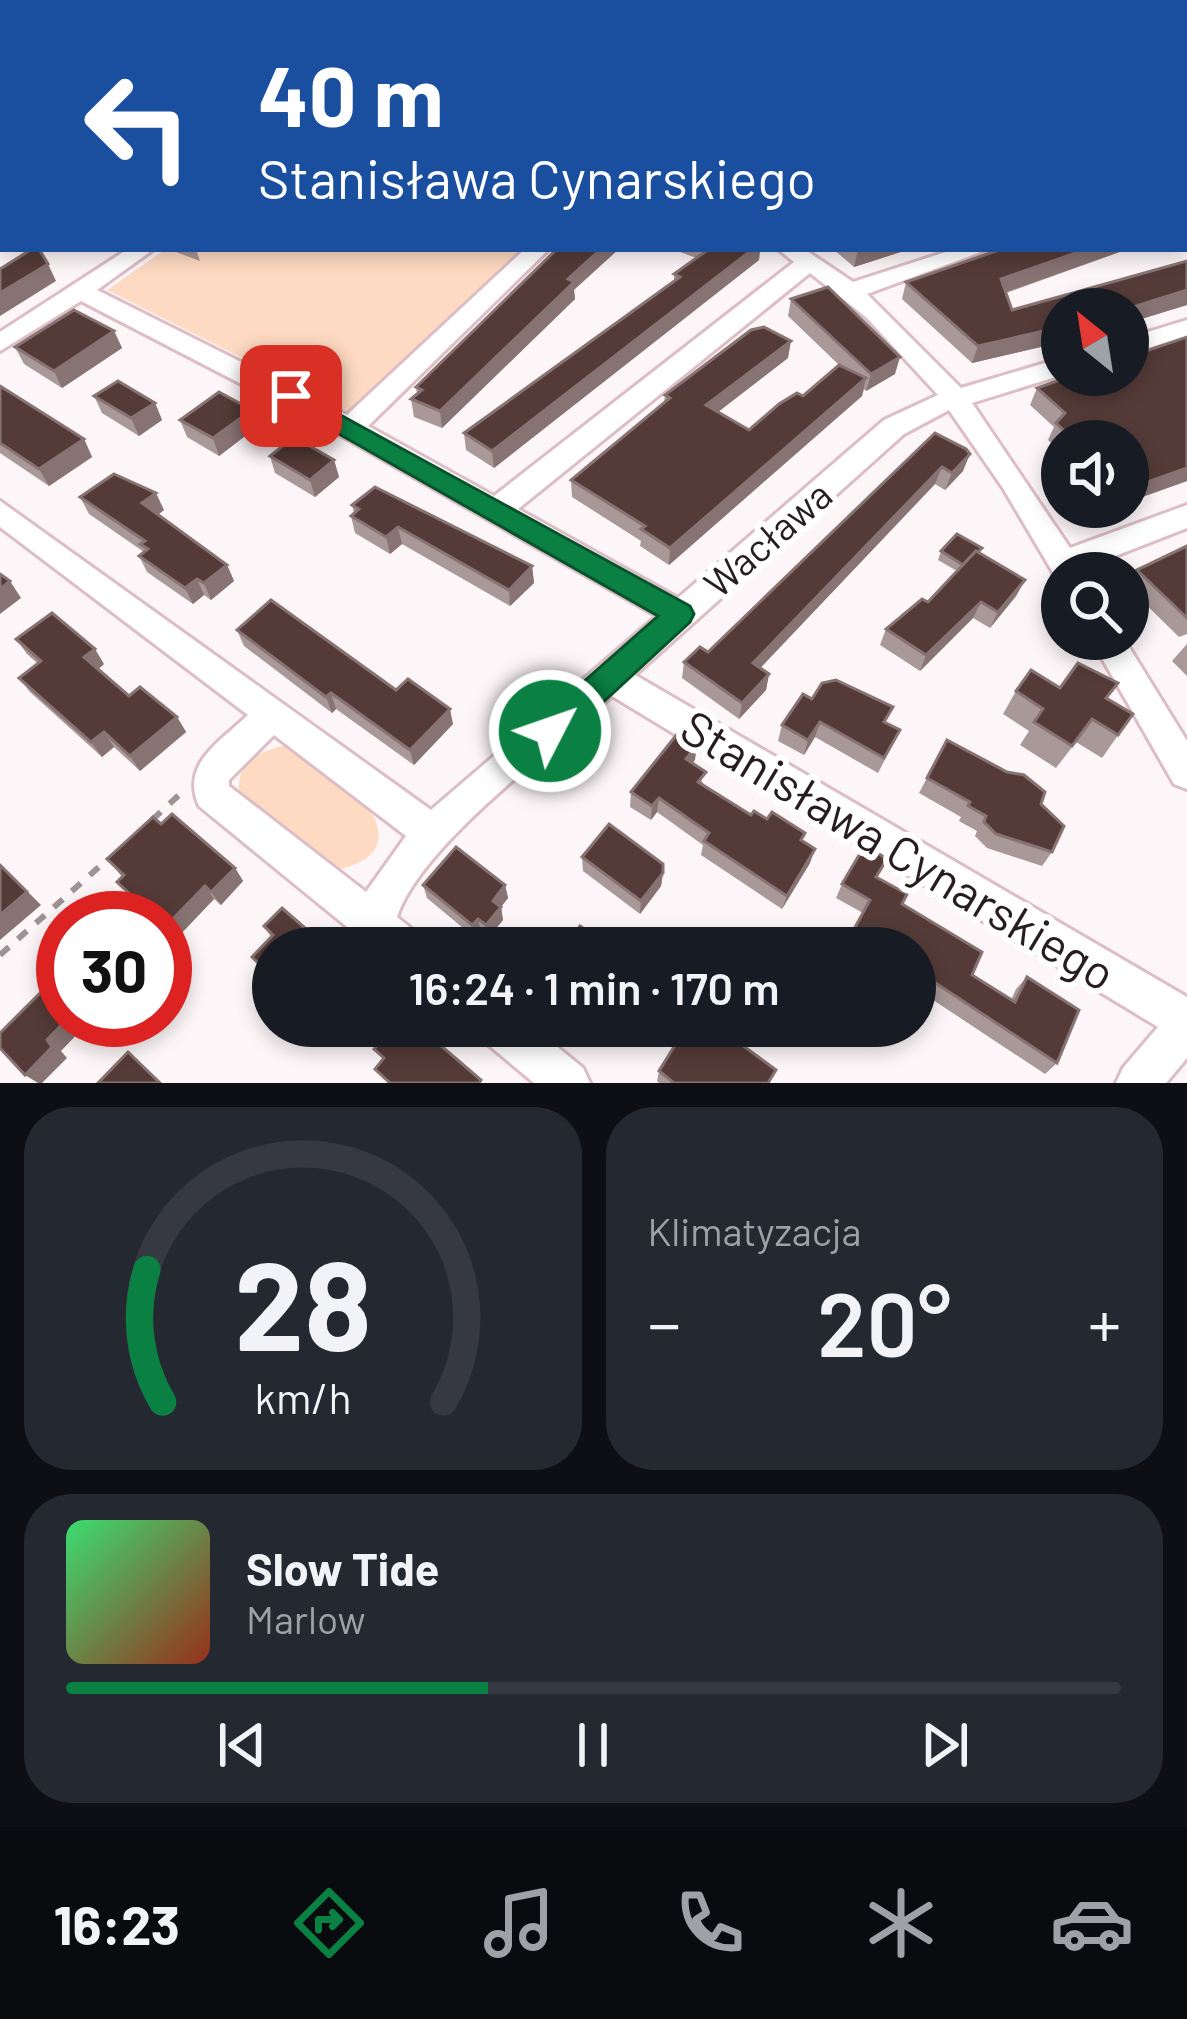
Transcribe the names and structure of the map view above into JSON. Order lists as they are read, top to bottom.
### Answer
{
  "streets": {
    "street": ["Wacława", "Stanisława Cynarskiego"]
  },
  "crossings": [
    ["Wacława", "Stanisława Cynarskiego"]
  ],
  "north": "top left",
  "page": {
    "turn": ["40 m", "Stanisława Cynarskiego"],
    "limit": "30",
    "trip": "16:24 · 1 min · 170 m",
    "tile": "Klimatyzacja",
    "heat": ["−", "20°", "+"],
    "song": ["Slow Tide", "Marlow"],
    "tabs": "16:23",
    "gauge": ["28", "km/h"]
  }
}
